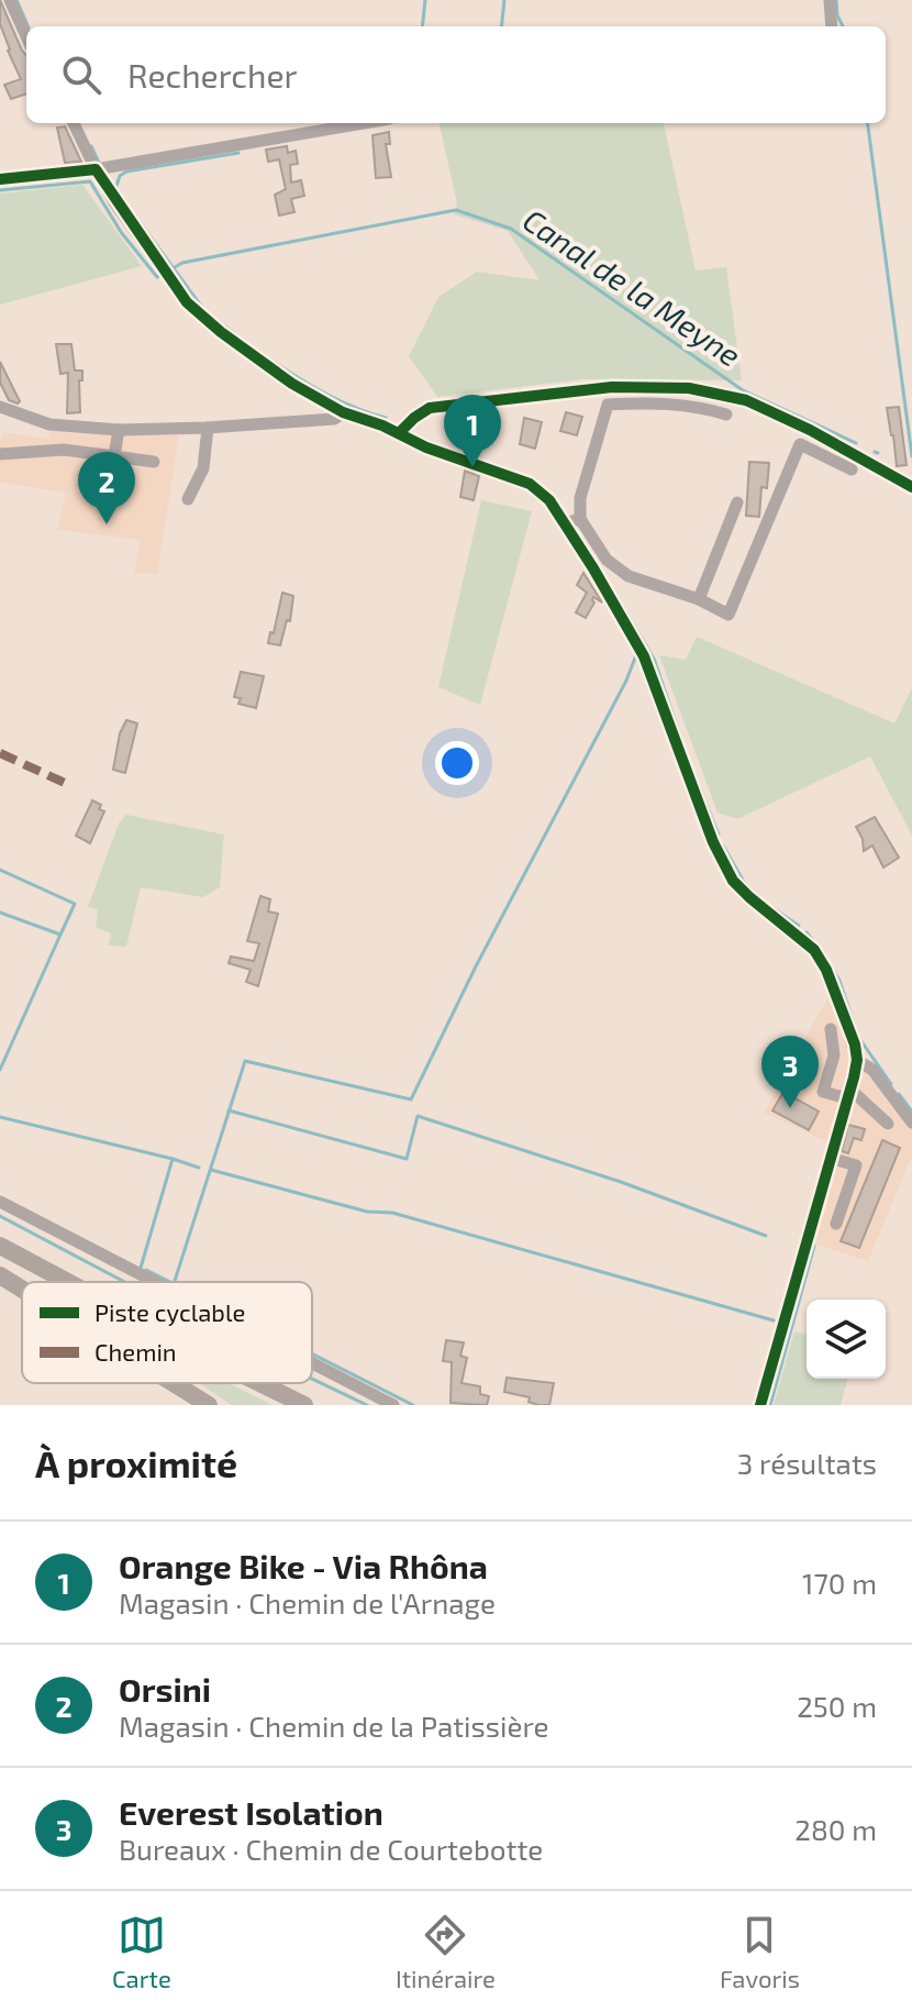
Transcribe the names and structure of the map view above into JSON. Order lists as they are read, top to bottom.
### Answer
{
  "water": ["Canal de la Meyne"],
  "legend": ["Piste cyclable", "Chemin"],
  "page": {
    "search": "Rechercher",
    "pins": ["1", "2", "3"],
    "heading": ["À proximité", "3 résultats"],
    "list": [
      {
        "mark": "1",
        "name": "Orange Bike - Via Rhôna",
        "note": "Magasin · Chemin de l'Arnage",
        "value": "170 m"
      },
      {
        "mark": "2",
        "name": "Orsini",
        "note": "Magasin · Chemin de la Patissière",
        "value": "250 m"
      },
      {
        "mark": "3",
        "name": "Everest Isolation",
        "note": "Bureaux · Chemin de Courtebotte",
        "value": "280 m"
      }
    ],
    "nav": ["Carte", "Itinéraire", "Favoris"]
  }
}
